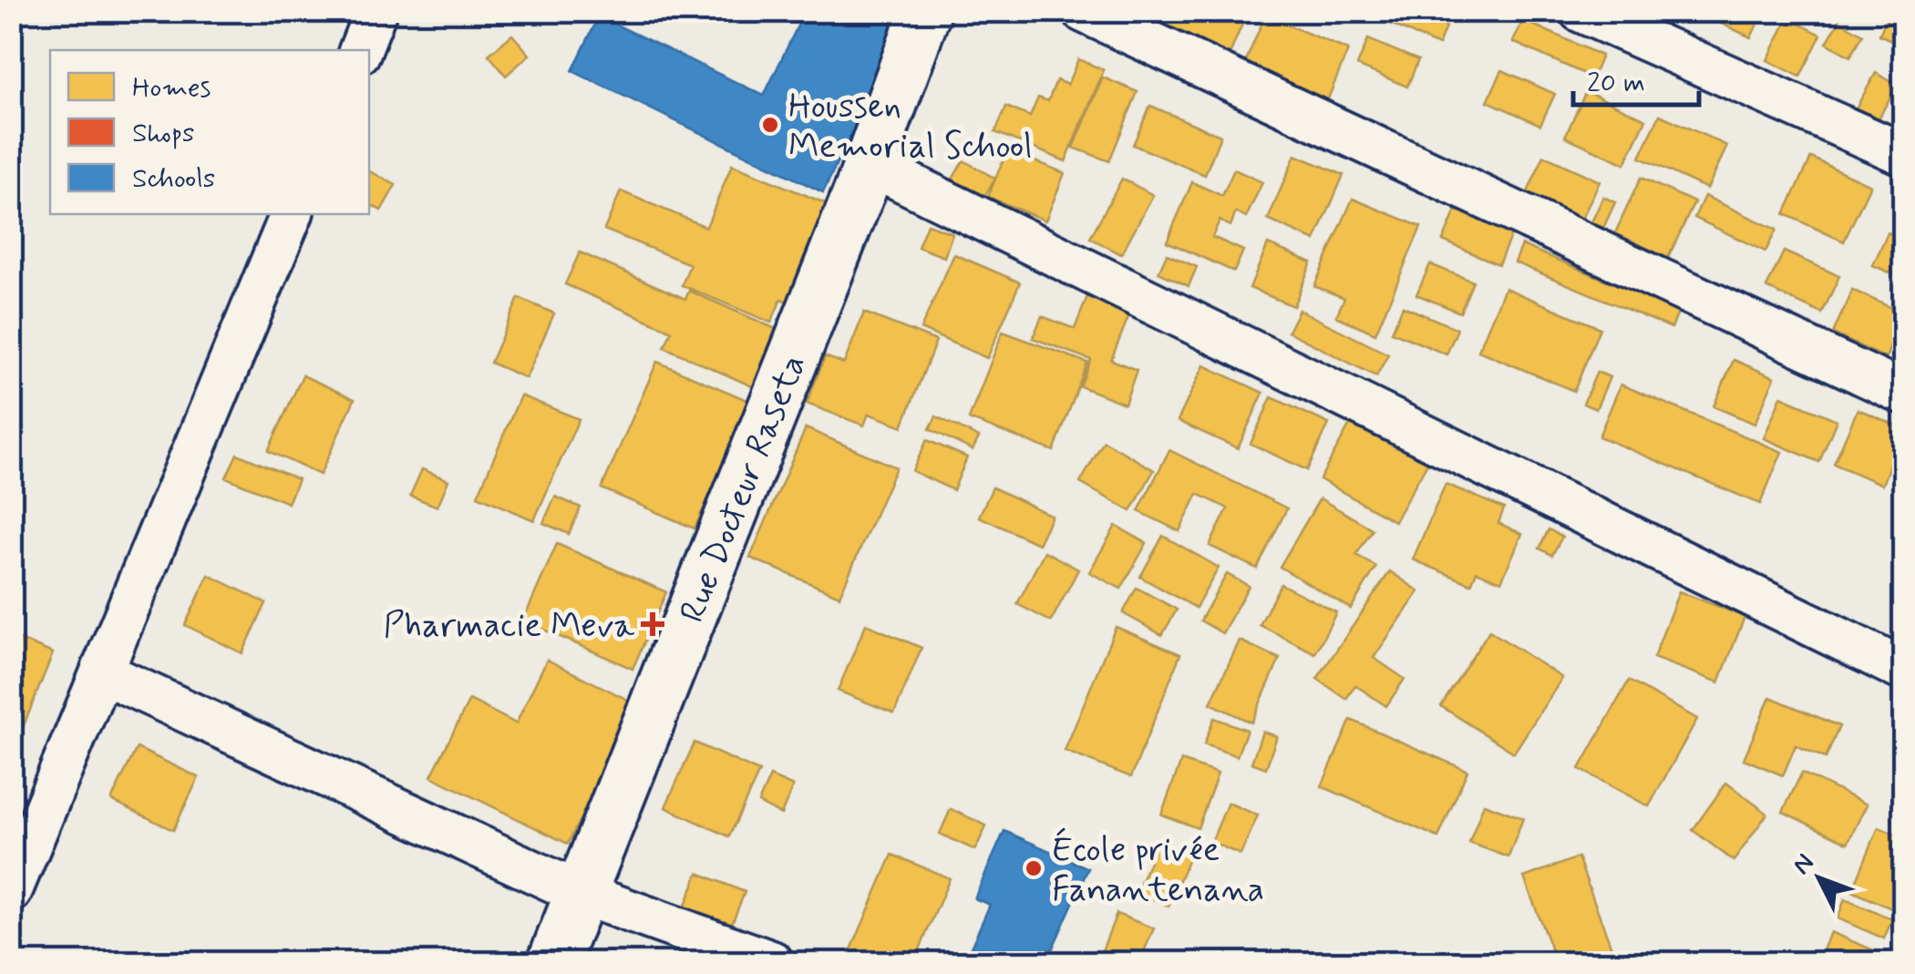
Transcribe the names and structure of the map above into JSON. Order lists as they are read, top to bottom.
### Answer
{
  "streets": {
    "main road": ["Rue Docteur Raseta"]
  },
  "places": {
    "other": ["Houssen Memorial School", "École privée Fanantenana"],
    "health": ["Pharmacie Meva"]
  },
  "legend": ["Homes", "Shops", "Schools"],
  "scale_bar": "20 m",
  "north": "top left"
}
